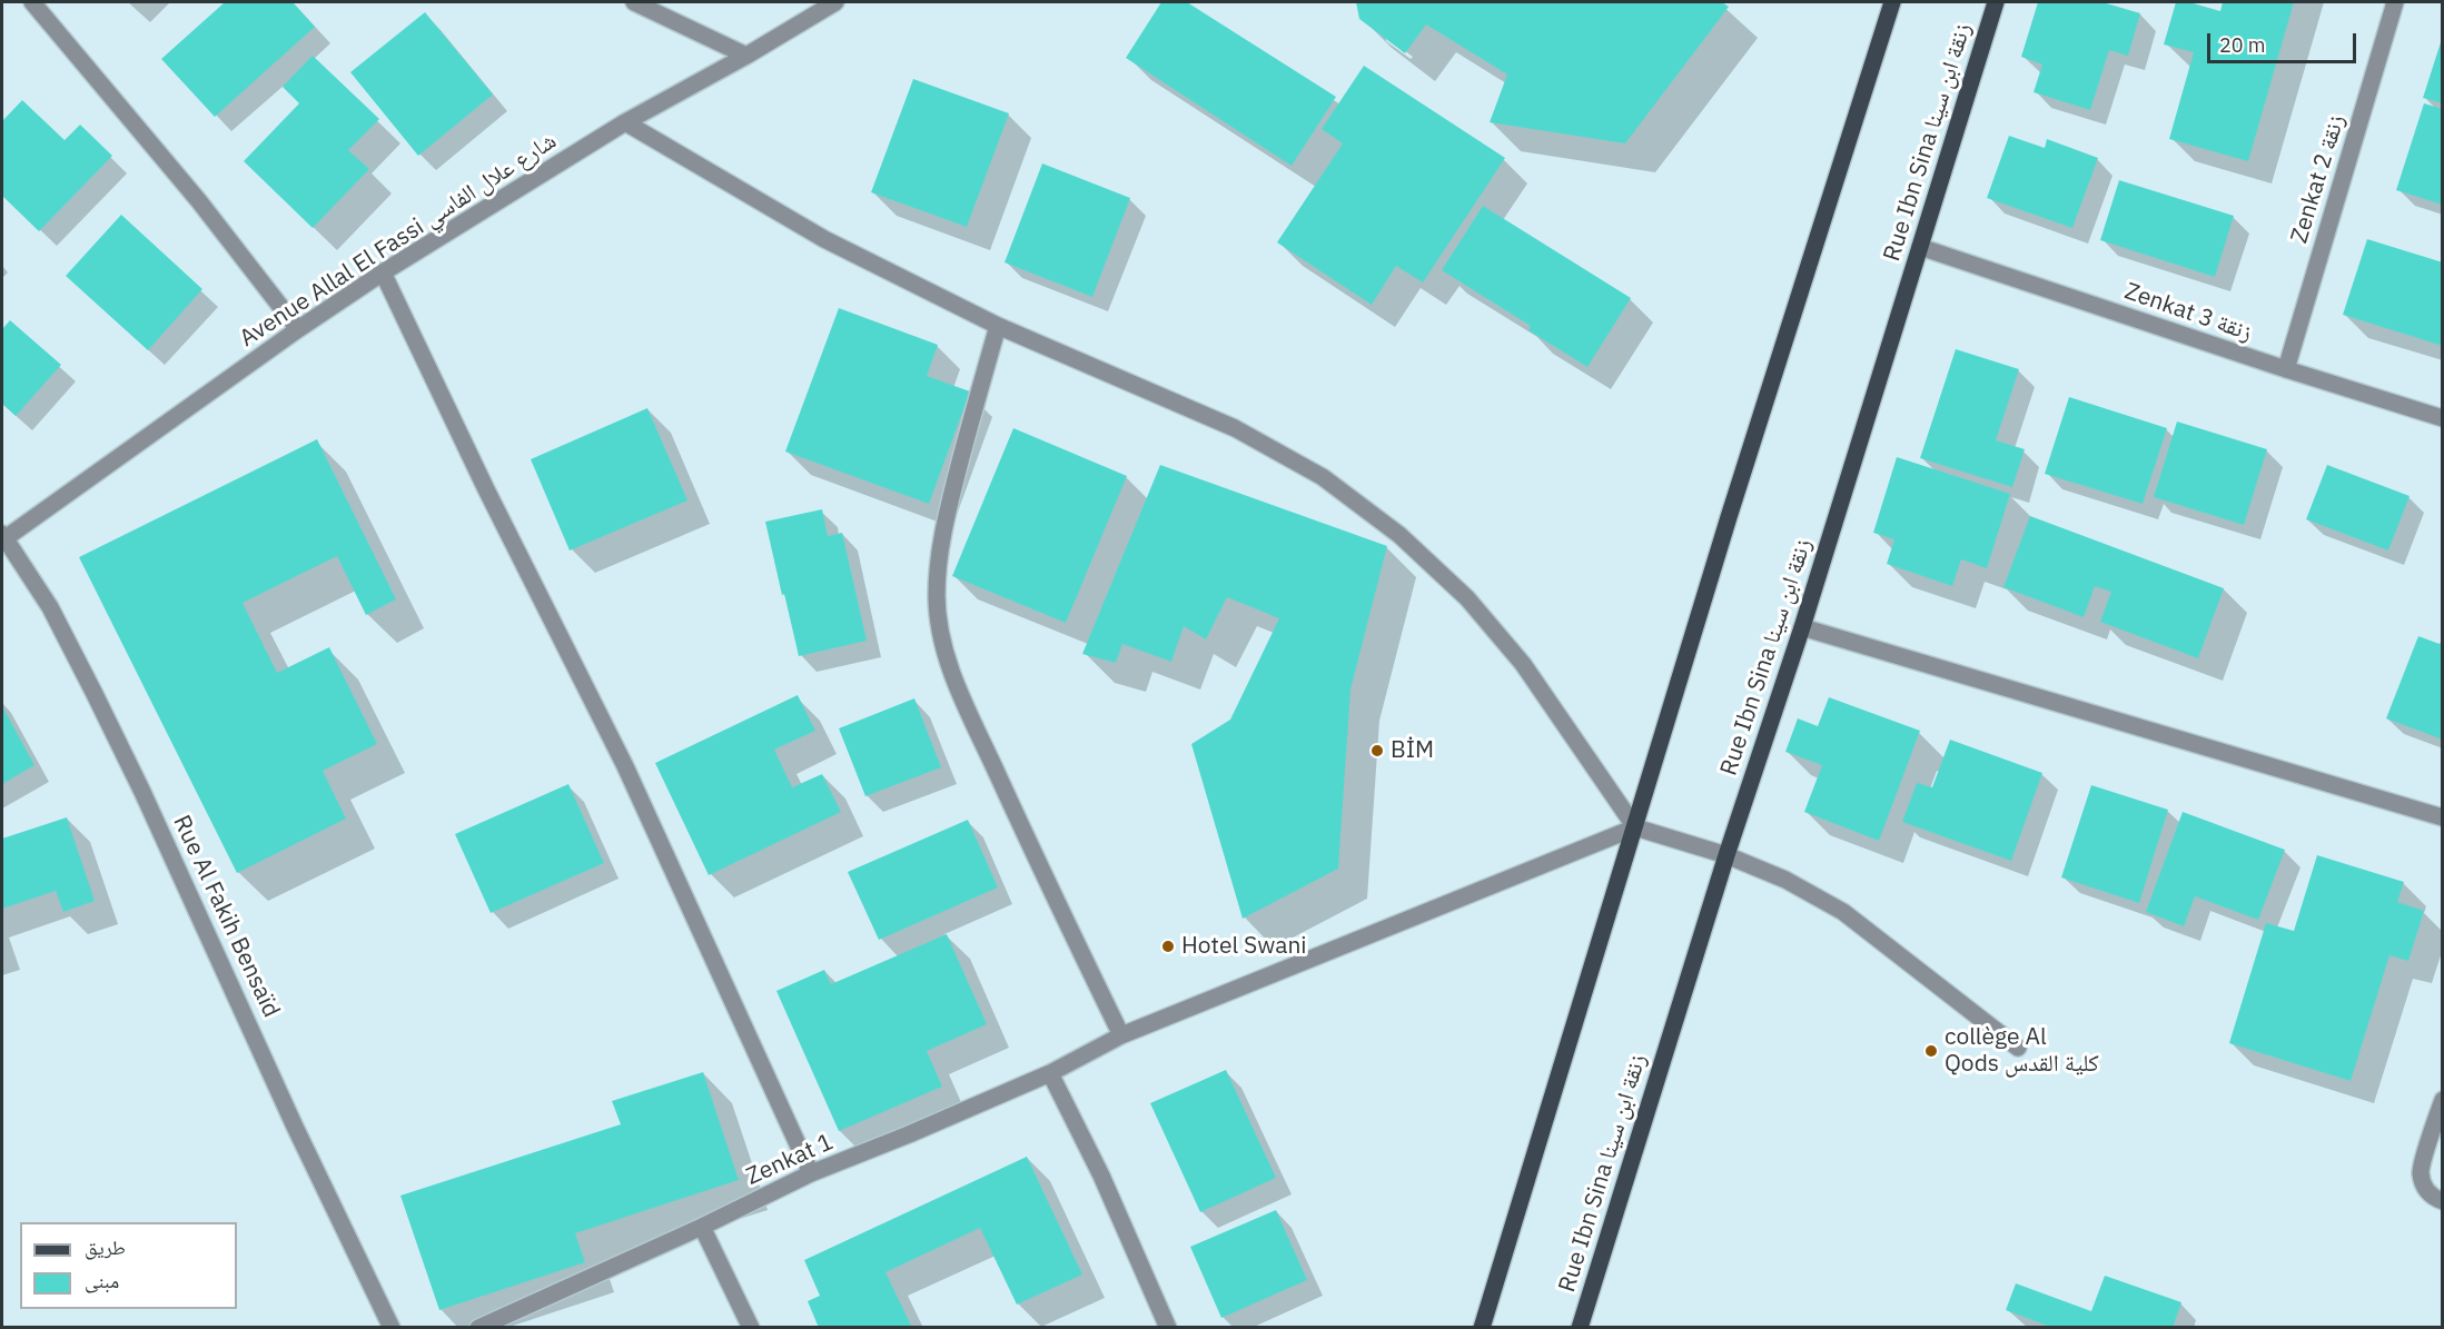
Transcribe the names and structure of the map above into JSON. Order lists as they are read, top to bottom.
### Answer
{
  "streets": {
    "main road": ["Rue Ibn Sina زنقة ابن سينا"],
    "street": [
      "Zenkat 2 زنقة",
      "Avenue Allal El Fassi شارع علال الفاسي",
      "Zenkat 3 زنقة",
      "Rue Al Fakih Bensaïd",
      "Zenkat 1"
    ]
  },
  "crossings": [
    ["Rue Ibn Sina زنقة ابن سينا", "Zenkat 3 زنقة"],
    ["Zenkat 2 زنقة", "Zenkat 3 زنقة"],
    ["Avenue Allal El Fassi شارع علال الفاسي", "Rue Al Fakih Bensaïd"]
  ],
  "places": ["BİM", "Hotel Swani", "collège Al Qods كلية القدس"],
  "legend": ["طريق", "مبنى"],
  "scale_bar": "20 m"
}
